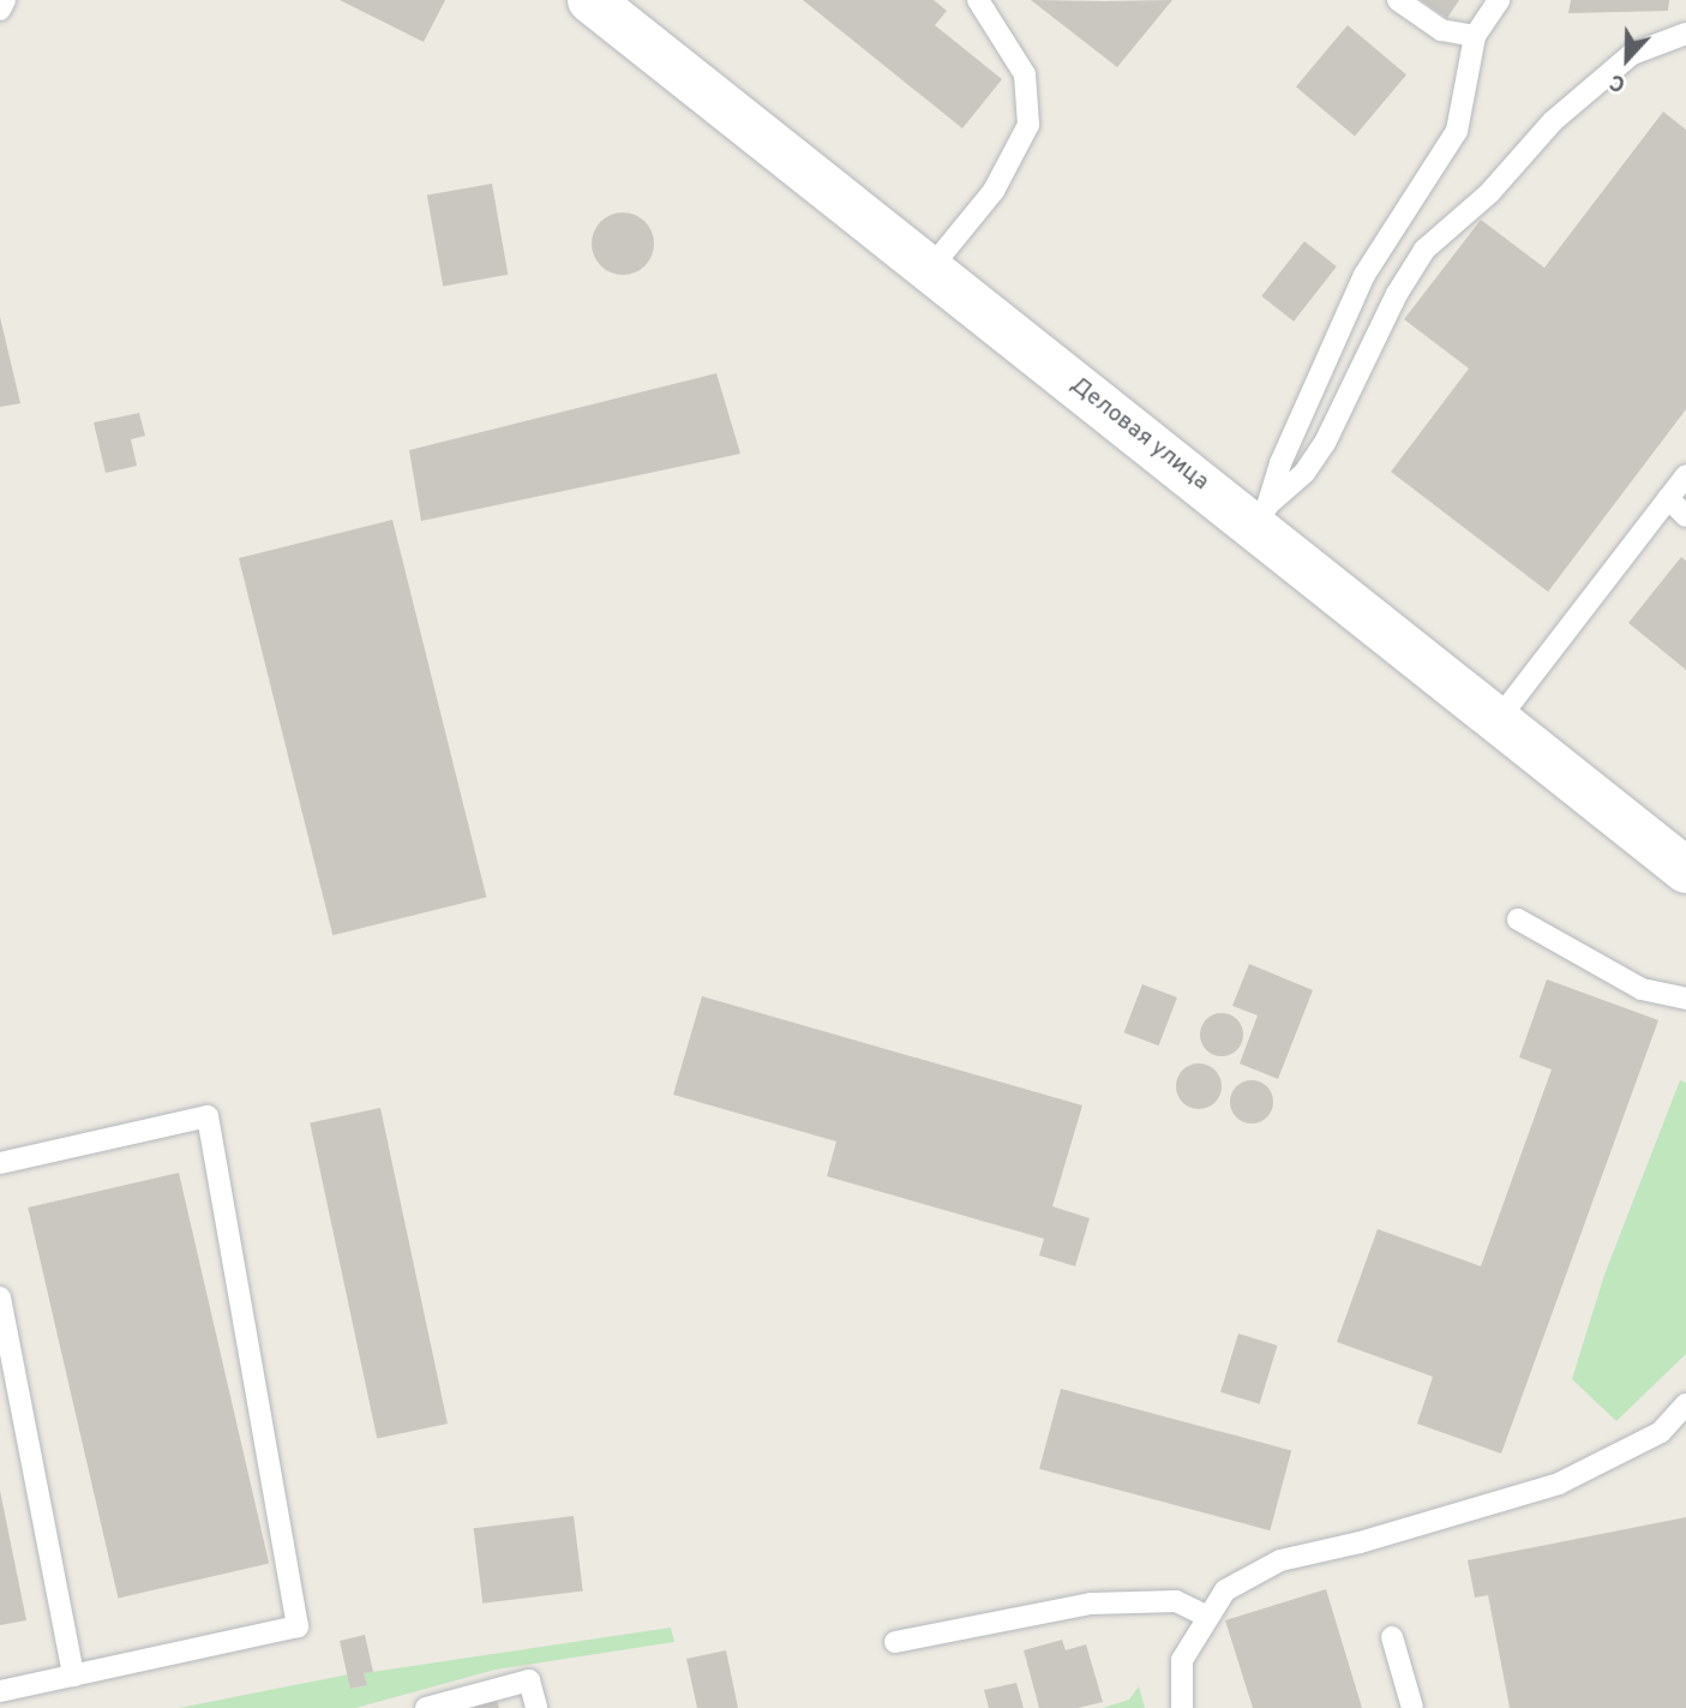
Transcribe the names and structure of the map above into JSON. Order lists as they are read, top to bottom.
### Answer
{
  "streets": {
    "street": ["Деловая улица"]
  },
  "north": "bottom"
}
